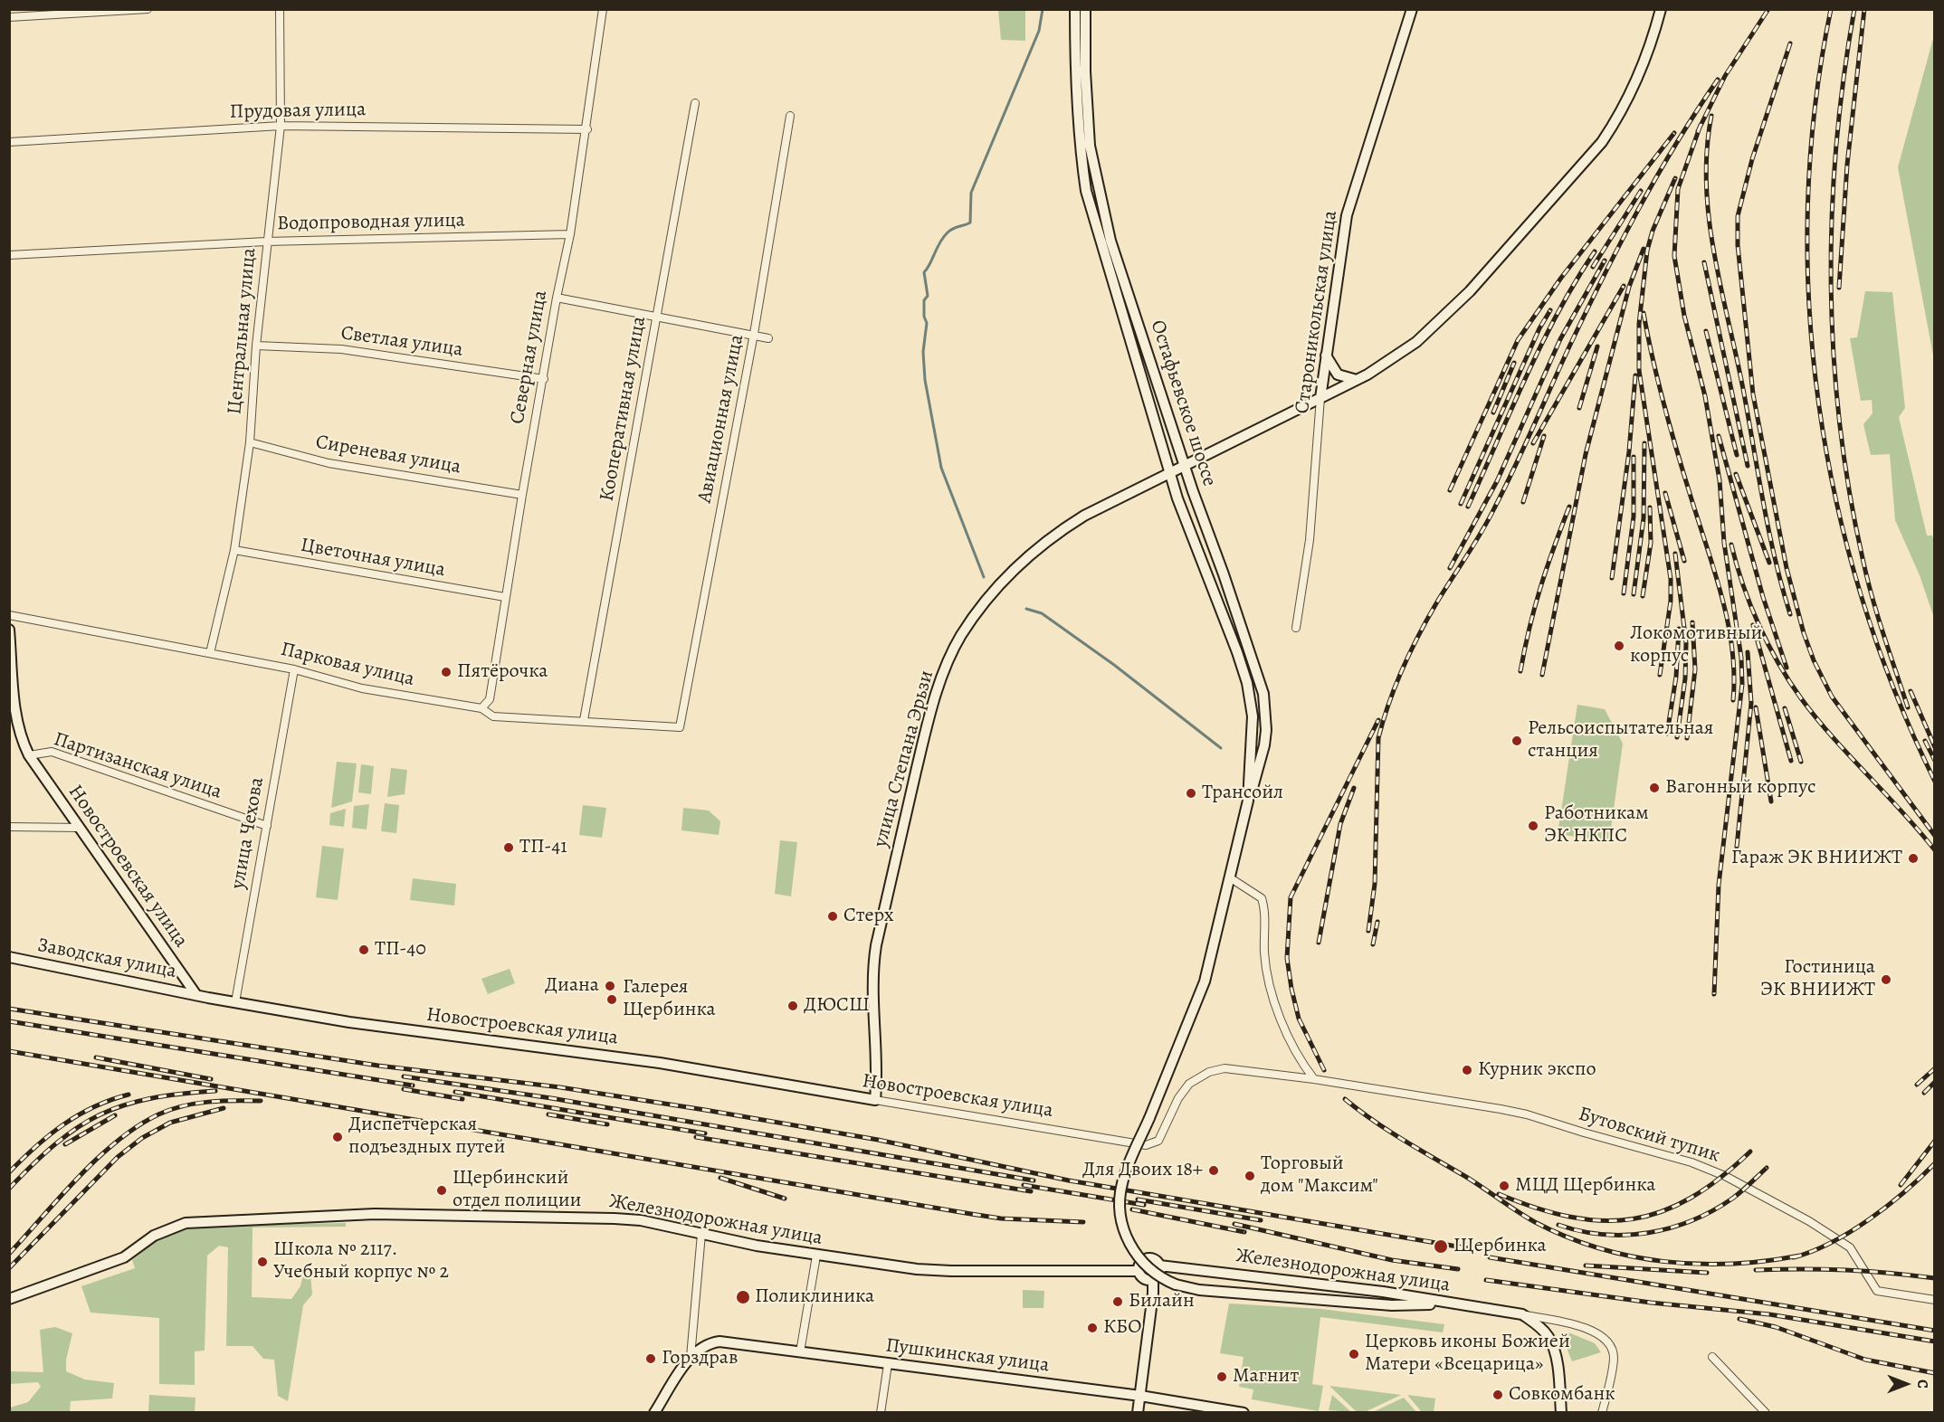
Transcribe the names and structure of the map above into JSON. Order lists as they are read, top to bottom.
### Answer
{
  "streets": {
    "main road": [
      "Староникольская улица",
      "Остафьевское шоссе",
      "улица Степана Эрьзи",
      "Новостроевская улица",
      "Заводская улица",
      "Железнодорожная улица",
      "Пушкинская улица"
    ],
    "street": [
      "Прудовая улица",
      "Водопроводная улица",
      "Центральная улица",
      "Светлая улица",
      "Северная улица",
      "Кооперативная улица",
      "Авиационная улица",
      "Сиреневая улица",
      "Цветочная улица",
      "Парковая улица",
      "Партизанская улица",
      "улица Чехова",
      "Бутовский тупик"
    ]
  },
  "crossings": [
    ["Прудовая улица", "Центральная улица"],
    ["Прудовая улица", "Северная улица"],
    ["Водопроводная улица", "Центральная улица"],
    ["Водопроводная улица", "Северная улица"],
    ["Староникольская улица", "улица Степана Эрьзи"],
    ["Центральная улица", "Светлая улица"],
    ["Центральная улица", "Сиреневая улица"],
    ["Центральная улица", "Цветочная улица"],
    ["Центральная улица", "Парковая улица"],
    ["Светлая улица", "Северная улица"],
    ["Северная улица", "Сиреневая улица"],
    ["Северная улица", "Цветочная улица"],
    ["Северная улица", "Парковая улица"],
    ["Остафьевское шоссе", "улица Степана Эрьзи"],
    ["Остафьевское шоссе", "Железнодорожная улица"],
    ["Кооперативная улица", "Парковая улица"],
    ["Авиационная улица", "Парковая улица"],
    ["Парковая улица", "улица Чехова"],
    ["улица Степана Эрьзи", "Новостроевская улица"],
    ["Партизанская улица", "улица Чехова"],
    ["Партизанская улица", "Новостроевская улица"],
    ["улица Чехова", "Новостроевская улица"],
    ["Новостроевская улица", "Заводская улица"],
    ["Новостроевская улица", "Бутовский тупик"]
  ],
  "places": [
    "Локомотивный корпус",
    "Пятёрочка",
    "Рельсоиспытательная станция",
    "Вагонный корпус",
    "Трансойл",
    "Работникам ЭК НКПС",
    "ТП-41",
    "Гараж ЭК ВНИИЖТ",
    "Стерх",
    "ТП-40",
    "Гостиница ЭК ВНИИЖТ",
    "Диана",
    "Галерея Щербинка",
    "ДЮСШ",
    "Курник экспо",
    "Диспетчерская подъездных путей",
    "Для Двоих 18+",
    "Торговый дом \"Максим\"",
    "МЦД Щербинка",
    "Щербинский отдел полиции",
    "Щербинка",
    "Школа № 2117. Учебный корпус № 2",
    "Поликлиника",
    "Билайн",
    "КБО",
    "Церковь иконы Божией Матери «Всецарица»",
    "Горздрав",
    "Магнит",
    "Совкомбанк"
  ],
  "north": "right"
}
